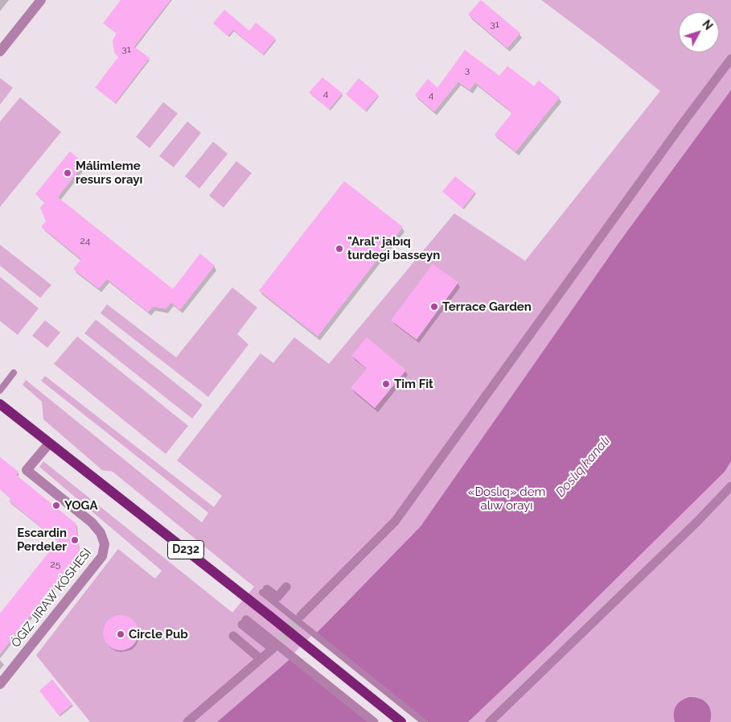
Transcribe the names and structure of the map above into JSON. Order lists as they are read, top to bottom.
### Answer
{
  "streets": {
    "main road": ["D232"]
  },
  "water": ["Doslıq kanalı"],
  "parks": ["«Doslıq» dem alıw orayı"],
  "places": [
    "Málimleme resurs orayı",
    "\"Aral\" jabıq turdegi basseyn",
    "Terrace Garden",
    "Tim Fit",
    "YOGA",
    "Escardin Perdeler",
    "Circle Pub"
  ],
  "house_numbers": [
    "31",
    "31",
    "3",
    "4",
    "4",
    "24",
    "25"
  ],
  "north": "top right"
}
